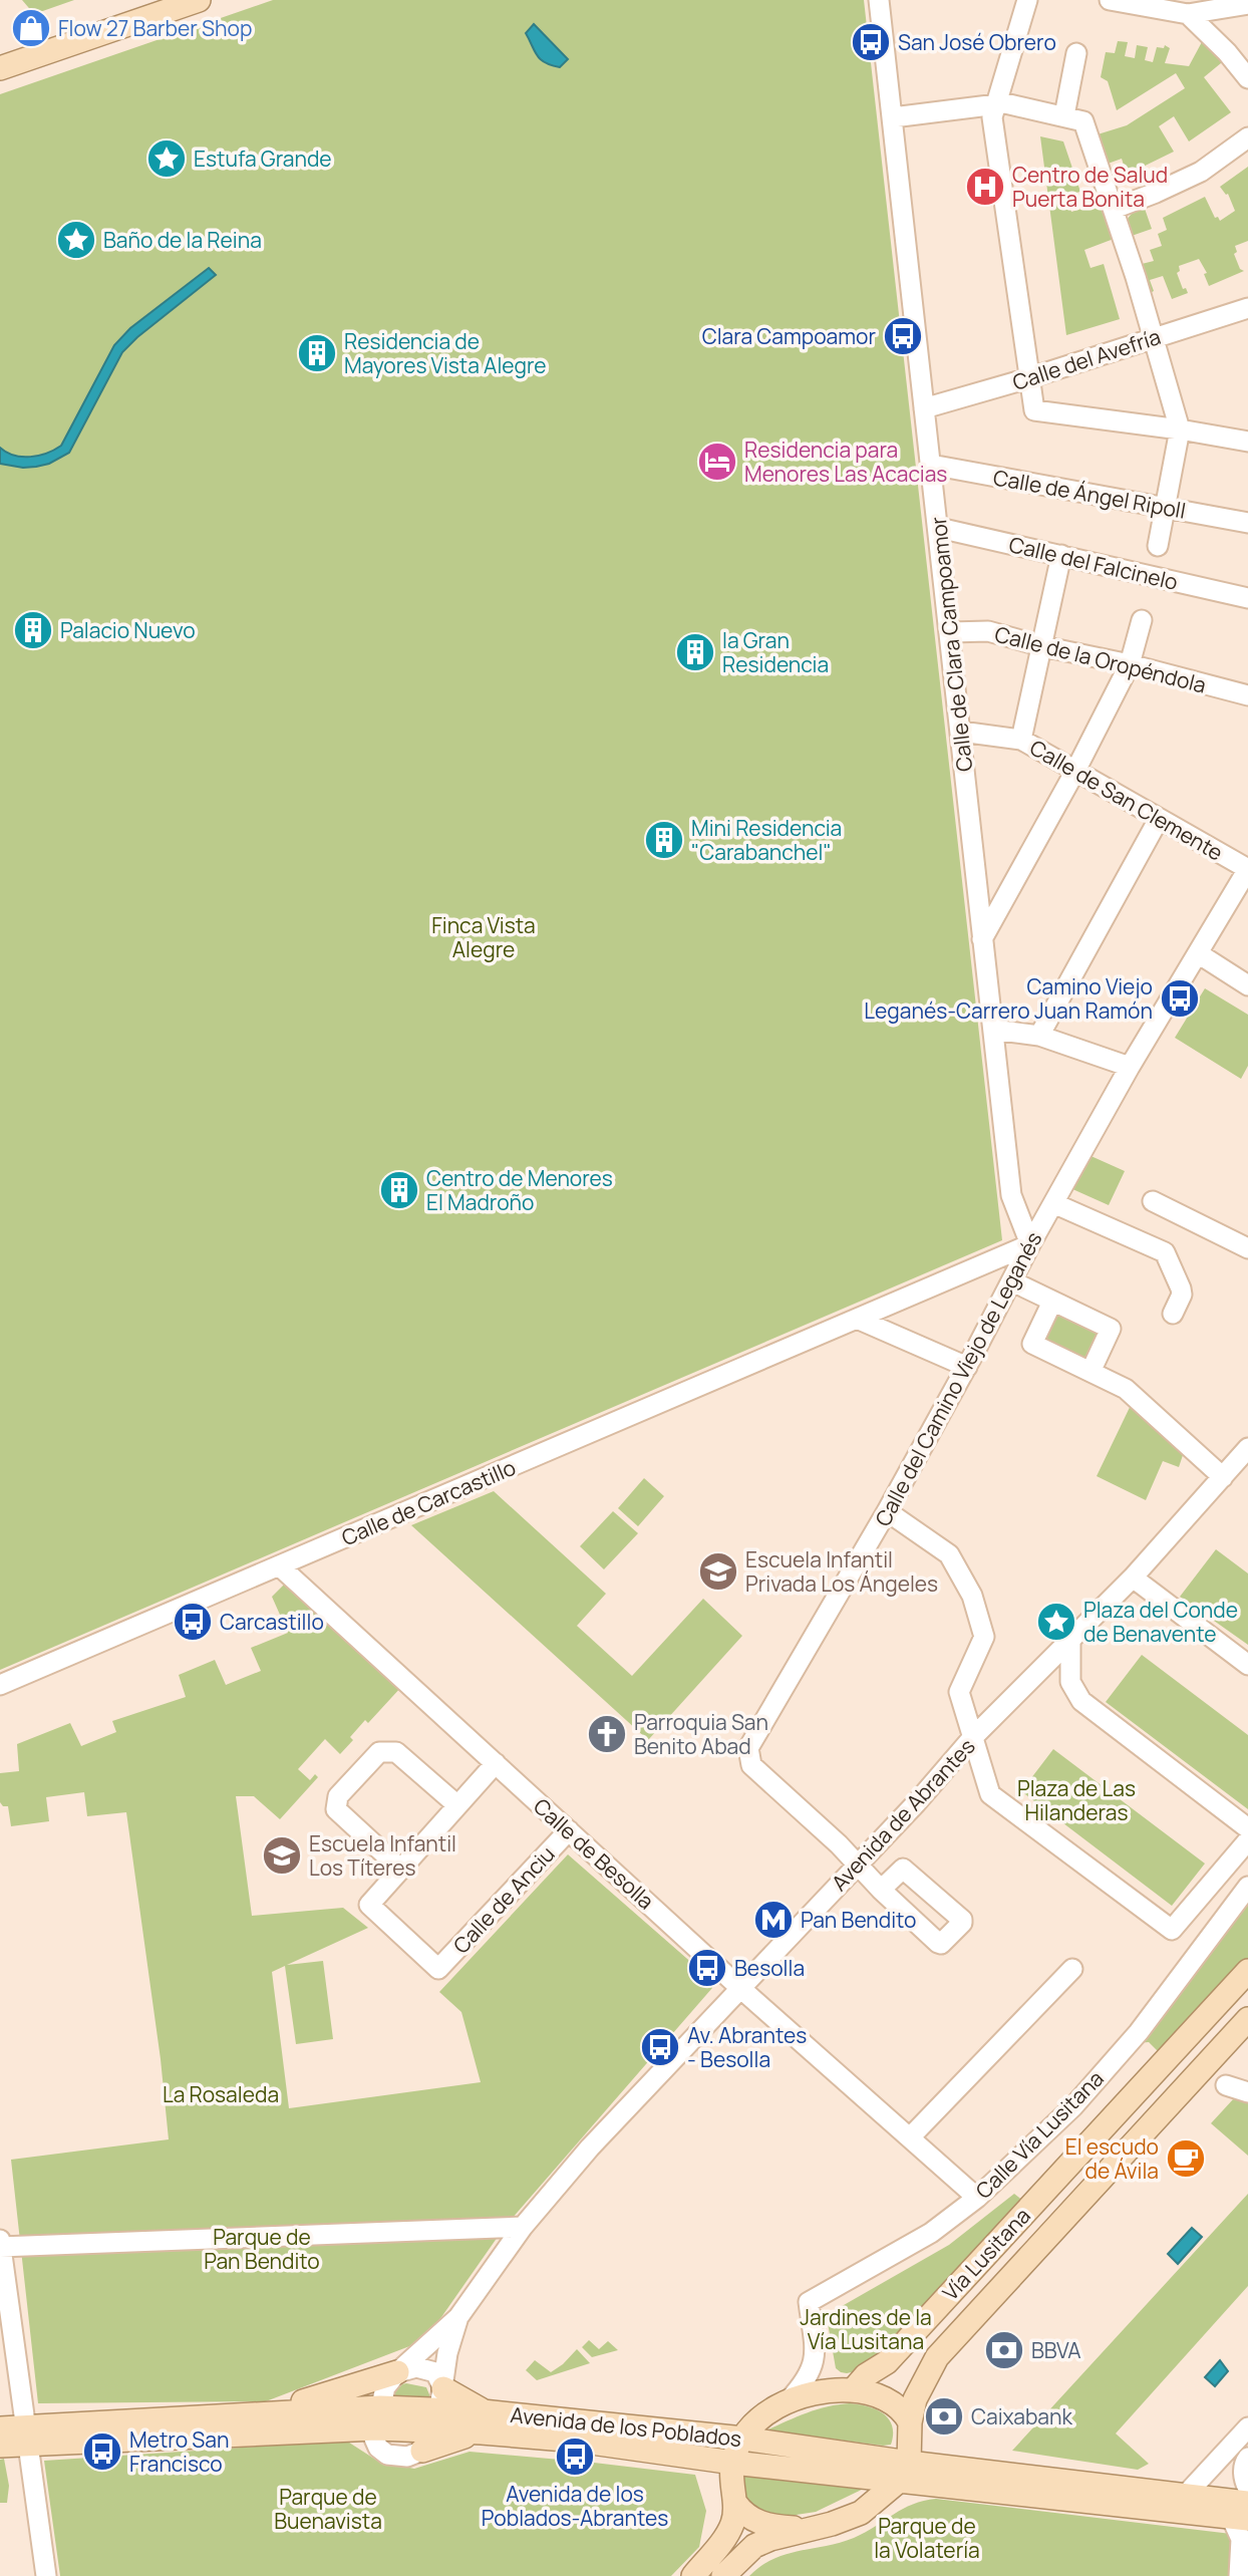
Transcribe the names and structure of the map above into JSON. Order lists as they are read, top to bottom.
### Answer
{
  "streets": {
    "main road": ["Vía Lusitana", "Avenida de los Poblados"],
    "street": [
      "Calle del Avefría",
      "Calle de Ángel Ripoll",
      "Calle del Falcinelo",
      "Calle de Clara Campoamor",
      "Calle de la Oropéndola",
      "Calle de San Clemente",
      "Calle del Camino Viejo de Leganés",
      "Calle de Carcastillo",
      "Avenida de Abrantes",
      "Calle de Besolla",
      "Calle de Anciu",
      "Calle Vía Lusitana"
    ]
  },
  "crossings": [
    ["Calle del Avefría", "Calle de Clara Campoamor"],
    ["Calle de Ángel Ripoll", "Calle de Clara Campoamor"],
    ["Calle del Falcinelo", "Calle de Clara Campoamor"],
    ["Calle de Clara Campoamor", "Calle de la Oropéndola"],
    ["Calle de Clara Campoamor", "Calle de San Clemente"],
    ["Calle de Clara Campoamor", "Calle del Camino Viejo de Leganés"],
    ["Calle de Clara Campoamor", "Calle de Carcastillo"],
    ["Calle de San Clemente", "Calle del Camino Viejo de Leganés"],
    ["Calle del Camino Viejo de Leganés", "Calle de Carcastillo"],
    ["Calle del Camino Viejo de Leganés", "Avenida de Abrantes"],
    ["Calle de Carcastillo", "Calle de Besolla"],
    ["Avenida de Abrantes", "Calle de Besolla"],
    ["Avenida de Abrantes", "Avenida de los Poblados"],
    ["Calle de Besolla", "Calle de Anciu"],
    ["Calle de Besolla", "Calle Vía Lusitana"],
    ["Calle Vía Lusitana", "Vía Lusitana"],
    ["Vía Lusitana", "Avenida de los Poblados"]
  ],
  "parks": [
    "Finca Vista Alegre",
    "Plaza de Las Hilanderas",
    "La Rosaleda",
    "Parque de Pan Bendito",
    "Jardines de la Vía Lusitana",
    "Parque de Buenavista",
    "Parque de la Volatería"
  ],
  "places": {
    "shop": ["Flow 27 Barber Shop"],
    "bus stop": [
      "San José Obrero",
      "Clara Campoamor",
      "Camino Viejo Leganés-Carrero Juan Ramón",
      "Carcastillo",
      "Besolla",
      "Av. Abrantes - Besolla",
      "Metro San Francisco",
      "Avenida de los Poblados-Abrantes"
    ],
    "place": ["Estufa Grande", "Baño de la Reina", "Plaza del Conde de Benavente"],
    "hospital": ["Centro de Salud Puerta Bonita"],
    "building": [
      "Residencia de Mayores Vista Alegre",
      "Palacio Nuevo",
      "la Gran Residencia",
      "Mini Residencia \"Carabanchel\"",
      "Centro de Menores El Madroño"
    ],
    "hotel": ["Residencia para Menores Las Acacias"],
    "school or university": ["Escuela Infantil Privada Los Ángeles", "Escuela Infantil Los Títeres"],
    "church": ["Parroquia San Benito Abad"],
    "metro station": ["Pan Bendito"],
    "cafe": ["El escudo de Ávila"],
    "bank": ["BBVA", "Caixabank"]
  }
}
